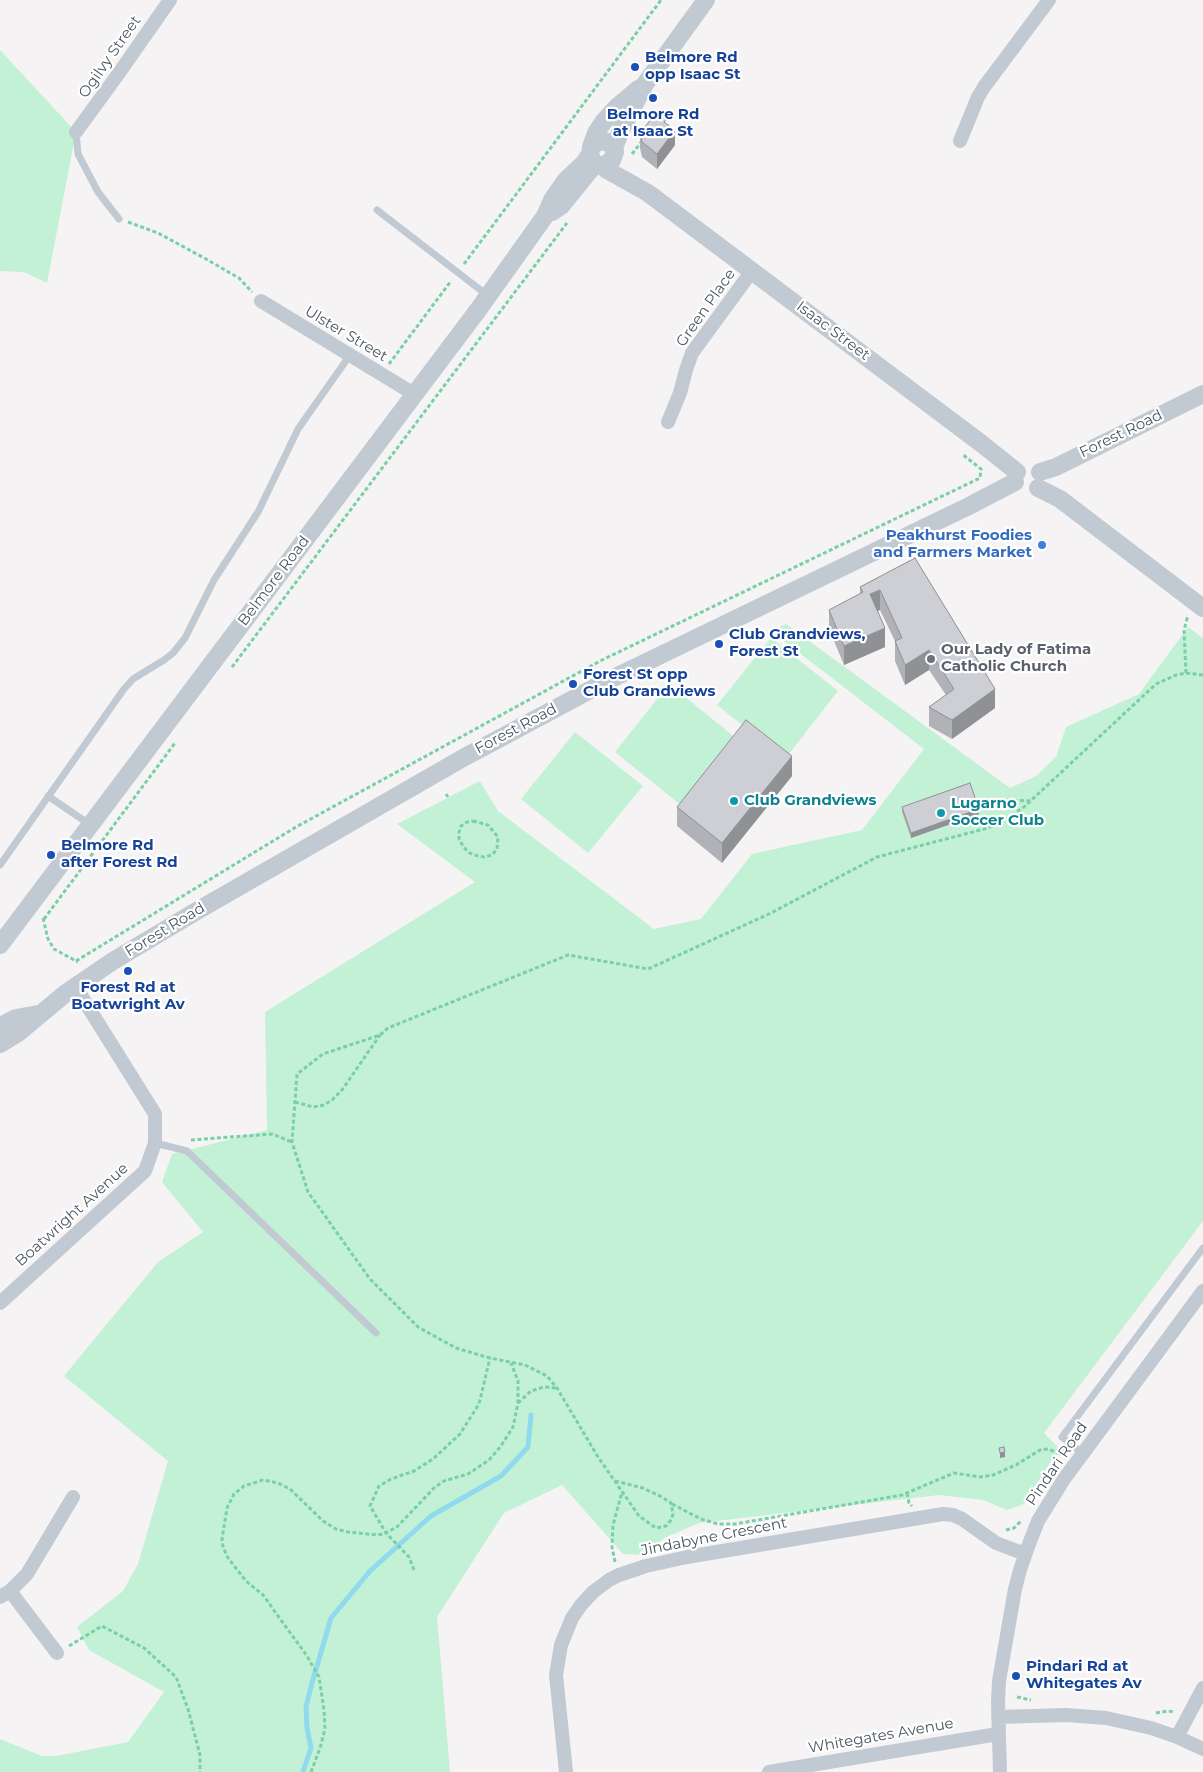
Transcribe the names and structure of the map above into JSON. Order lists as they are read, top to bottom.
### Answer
{
  "streets": {
    "street": [
      "Ogilvy Street",
      "Green Place",
      "Isaac Street",
      "Ulster Street",
      "Forest Road",
      "Belmore Road",
      "Boatwright Avenue",
      "Pindari Road",
      "Jindabyne Crescent",
      "Whitegates Avenue"
    ]
  },
  "crossings": [
    ["Green Place", "Isaac Street"],
    ["Isaac Street", "Forest Road"],
    ["Isaac Street", "Belmore Road"],
    ["Ulster Street", "Belmore Road"],
    ["Forest Road", "Boatwright Avenue"],
    ["Pindari Road", "Jindabyne Crescent"],
    ["Pindari Road", "Whitegates Avenue"]
  ],
  "places": [
    "Belmore Rd opp Isaac St",
    "Belmore Rd at Isaac St",
    "Peakhurst Foodies and Farmers Market",
    "Club Grandviews, Forest St",
    "Our Lady of Fatima Catholic Church",
    "Forest St opp Club Grandviews",
    "Club Grandviews",
    "Lugarno Soccer Club",
    "Belmore Rd after Forest Rd",
    "Forest Rd at Boatwright Av",
    "Pindari Rd at Whitegates Av"
  ]
}
